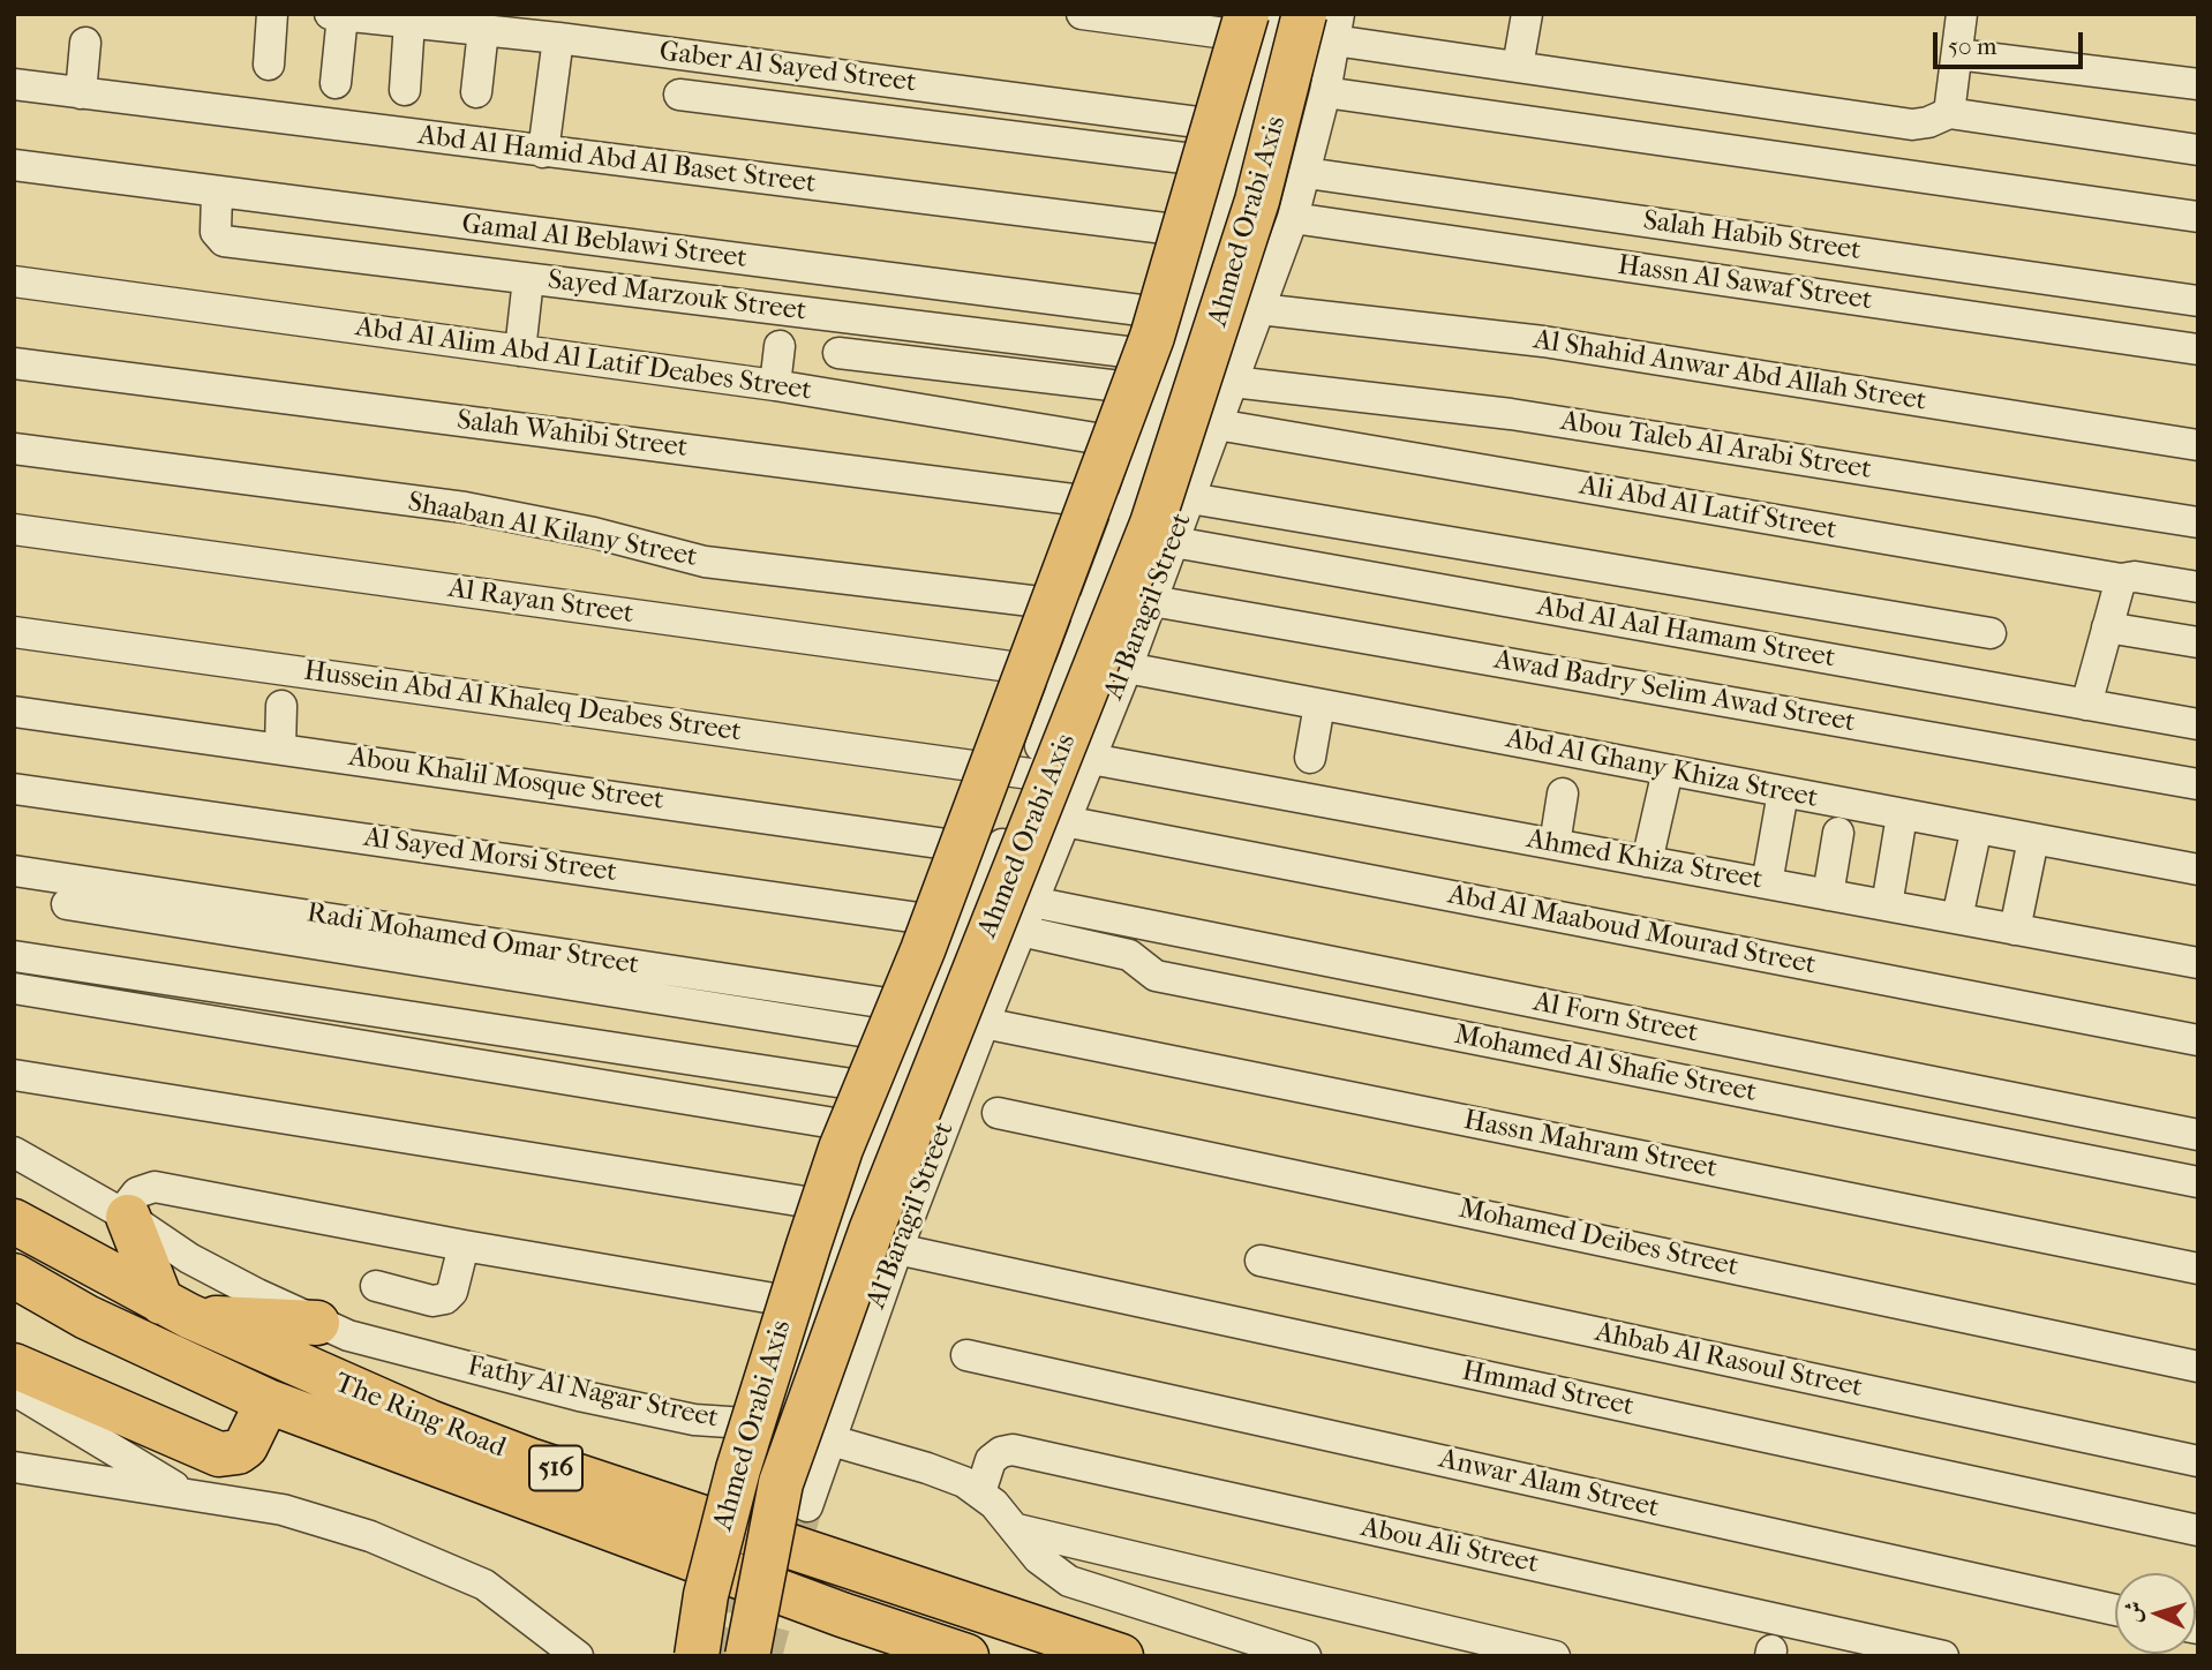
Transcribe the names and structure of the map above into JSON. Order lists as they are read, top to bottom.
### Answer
{
  "streets": {
    "highway": ["Ahmed Orabi Axis", "The Ring Road", "516"],
    "street": [
      "Gaber Al Sayed Street",
      "Abd Al Hamid Abd Al Baset Street",
      "Salah Habib Street",
      "Gamal Al Beblawi Street",
      "Hassn Al Sawaf Street",
      "Sayed Marzouk Street",
      "Abd Al Alim Abd Al Latif Deabes Street",
      "Al Shahid Anwar Abd Allah Street",
      "Salah Wahibi Street",
      "Abou Taleb Al Arabi Street",
      "Ali Abd Al Latif Street",
      "Shaaban Al Kilany Street",
      "Al Rayan Street",
      "Al Baragil Street",
      "Abd Al Aal Hamam Street",
      "Awad Badry Selim Awad Street",
      "Hussein Abd Al Khaleq Deabes Street",
      "Abd Al Ghany Khiza Street",
      "Abou Khalil Mosque Street",
      "Al Sayed Morsi Street",
      "Ahmed Khiza Street",
      "Abd Al Maaboud Mourad Street",
      "Radi Mohamed Omar Street",
      "Al Forn Street",
      "Mohamed Al Shafie Street",
      "Hassn Mahram Street",
      "Mohamed Deibes Street",
      "Ahbab Al Rasoul Street",
      "Hmmad Street",
      "Fathy Al Nagar Street",
      "Anwar Alam Street",
      "Abou Ali Street"
    ]
  },
  "crossings": [
    ["Gaber Al Sayed Street", "Al Baragil Street"],
    ["Abd Al Hamid Abd Al Baset Street", "Al Baragil Street"],
    ["Ahmed Orabi Axis", "Al Baragil Street"],
    ["Salah Habib Street", "Al Baragil Street"],
    ["Gamal Al Beblawi Street", "Sayed Marzouk Street"],
    ["Gamal Al Beblawi Street", "Al Baragil Street"],
    ["Hassn Al Sawaf Street", "Al Baragil Street"],
    ["Sayed Marzouk Street", "Abou Taleb Al Arabi Street"],
    ["Sayed Marzouk Street", "Al Baragil Street"],
    ["Abd Al Alim Abd Al Latif Deabes Street", "Al Baragil Street"],
    ["Al Shahid Anwar Abd Allah Street", "Al Baragil Street"],
    ["Salah Wahibi Street", "Al Baragil Street"],
    ["Abou Taleb Al Arabi Street", "Al Baragil Street"],
    ["Ali Abd Al Latif Street", "Al Baragil Street"],
    ["Shaaban Al Kilany Street", "Al Baragil Street"],
    ["Al Rayan Street", "Al Baragil Street"],
    ["Al Baragil Street", "Abd Al Aal Hamam Street"],
    ["Al Baragil Street", "Awad Badry Selim Awad Street"],
    ["Al Baragil Street", "Hussein Abd Al Khaleq Deabes Street"],
    ["Al Baragil Street", "Abd Al Ghany Khiza Street"],
    ["Al Baragil Street", "Abou Khalil Mosque Street"],
    ["Al Baragil Street", "Al Sayed Morsi Street"],
    ["Al Baragil Street", "Ahmed Khiza Street"],
    ["Al Baragil Street", "Abd Al Maaboud Mourad Street"],
    ["Al Baragil Street", "Radi Mohamed Omar Street"],
    ["Al Baragil Street", "Al Forn Street"],
    ["Al Baragil Street", "Mohamed Al Shafie Street"],
    ["Al Baragil Street", "Hassn Mahram Street"],
    ["Al Baragil Street", "Hmmad Street"],
    ["Al Baragil Street", "Fathy Al Nagar Street"],
    ["Fathy Al Nagar Street", "Abou Ali Street"]
  ],
  "scale_bar": "50 m",
  "north": "left"
}
